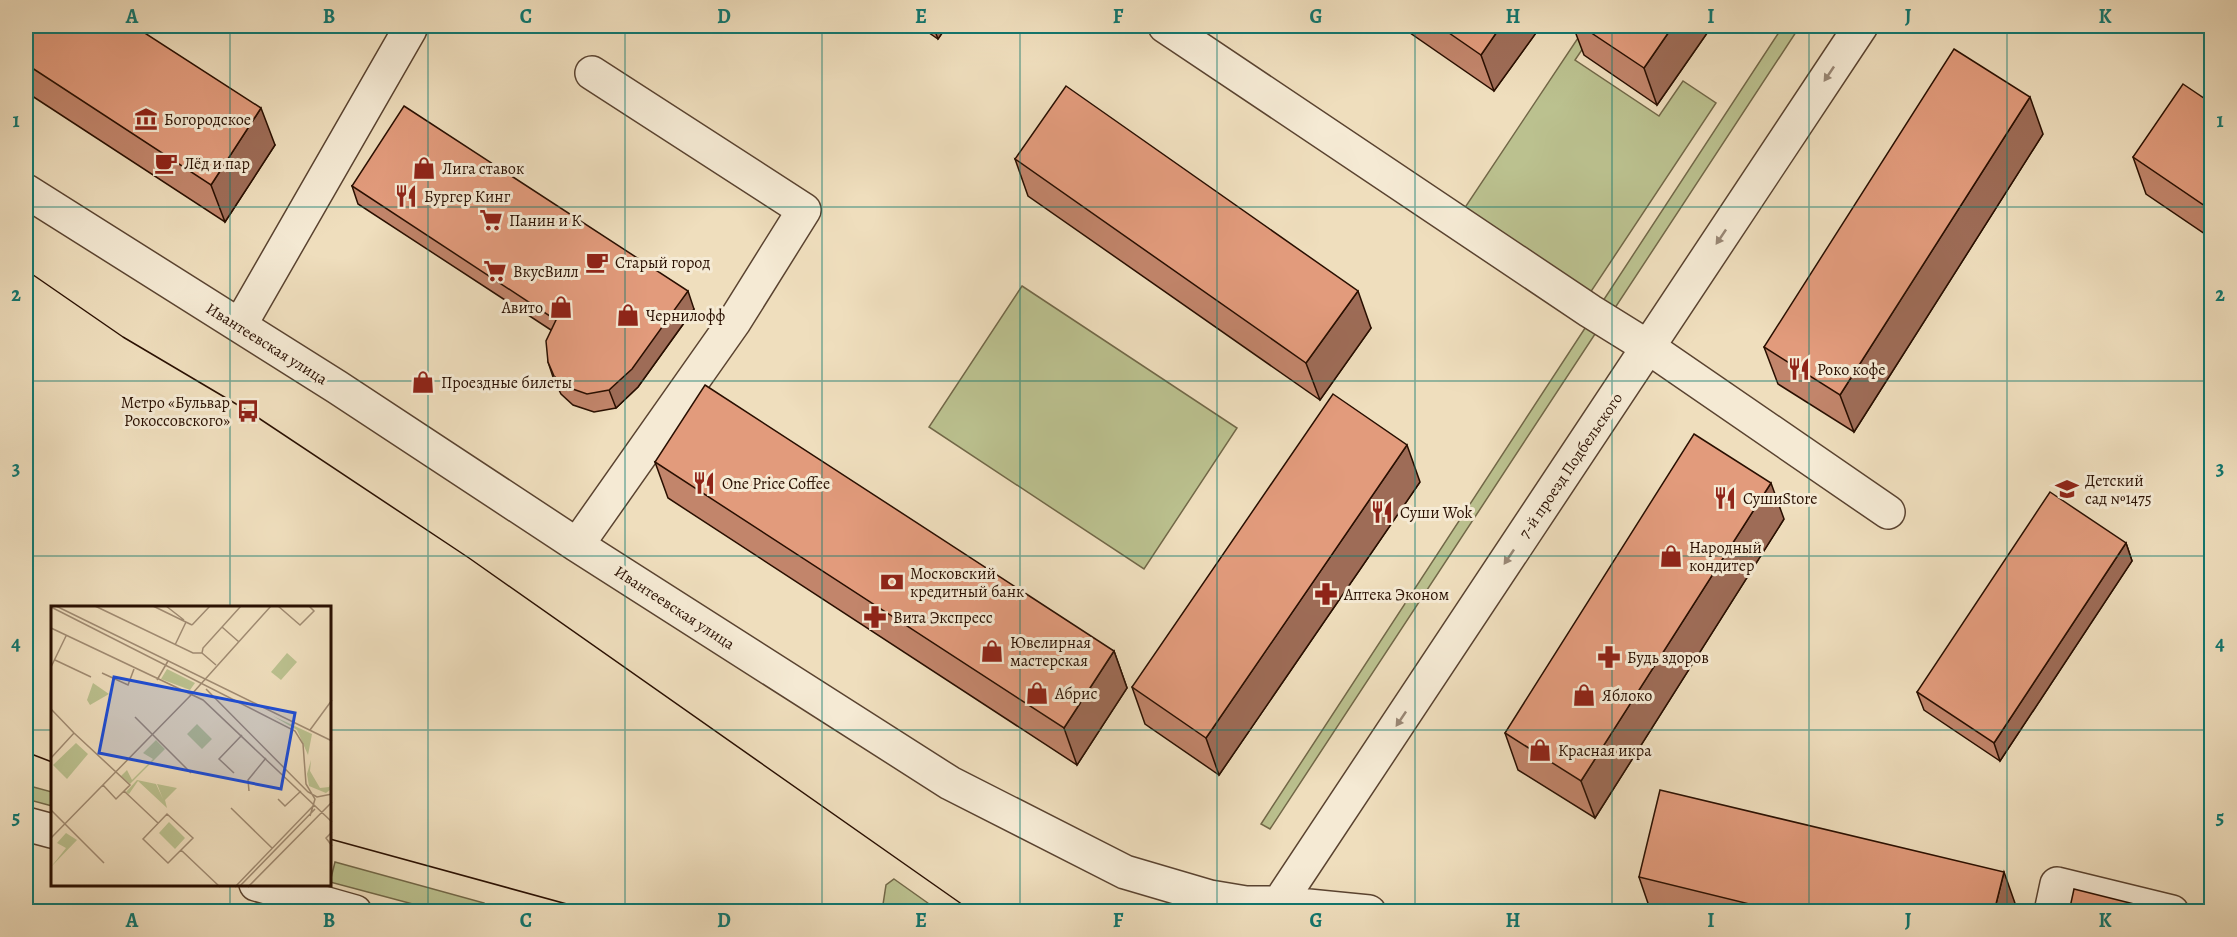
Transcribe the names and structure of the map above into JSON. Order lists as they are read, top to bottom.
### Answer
{
  "streets": {
    "street": ["Ивантеевская улица", "7-й проезд Подбельского"]
  },
  "crossings": [
    ["Ивантеевская улица", "7-й проезд Подбельского"]
  ],
  "one_way": ["7-й проезд Подбельского"],
  "places": {
    "museum": ["Богородское"],
    "cafe": ["Лёд и пар", "Старый город"],
    "shop": [
      "Лига ставок",
      "Авито",
      "Чернилофф",
      "Проездные билеты",
      "Народный кондитер",
      "Ювелирная мастерская",
      "Абрис",
      "Яблоко",
      "Красная икра"
    ],
    "restaurant": [
      "Бургер Кинг",
      "Роко кофе",
      "One Price Coffee",
      "СушиStore",
      "Суши Wok"
    ],
    "supermarket": ["Панин и К", "ВкусВилл"],
    "bus stop": ["Метро «Бульвар Рокоссовского»"],
    "school or university": ["Детский сад №1475"],
    "bank": ["Московский кредитный банк"],
    "pharmacy": ["Аптека Эконом", "Вита Экспресс", "Будь здоров"]
  },
  "grid": {
    "columns": [
      "A",
      "B",
      "C",
      "D",
      "E",
      "F",
      "G",
      "H",
      "I",
      "J",
      "K"
    ],
    "rows": [
      "1",
      "2",
      "3",
      "4",
      "5"
    ]
  }
}
